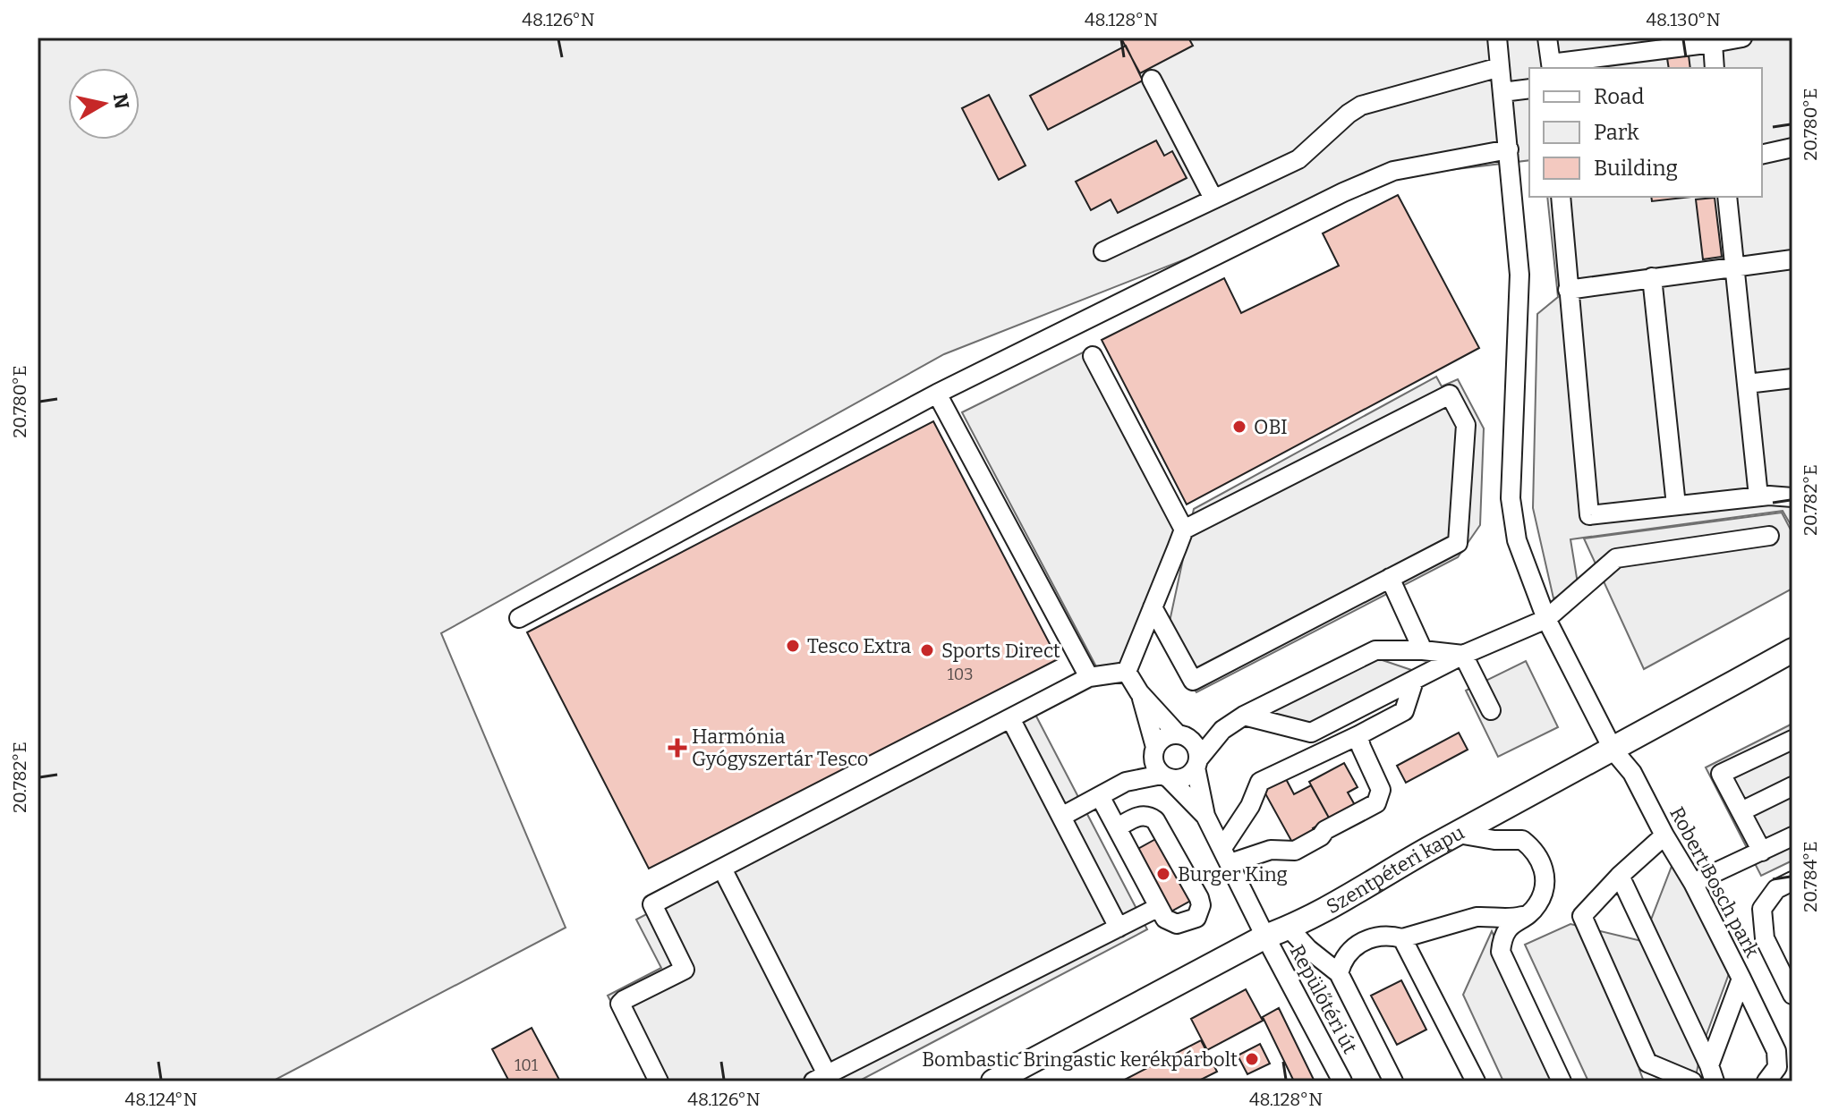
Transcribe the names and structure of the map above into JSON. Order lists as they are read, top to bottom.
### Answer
{
  "streets": {
    "main road": ["Szentpéteri kapu"],
    "street": ["Robert Bosch park", "Repülőtéri út"]
  },
  "crossings": [
    ["Szentpéteri kapu", "Robert Bosch park"],
    ["Szentpéteri kapu", "Repülőtéri út"]
  ],
  "places": {
    "other": [
      "OBI",
      "Tesco Extra",
      "Sports Direct",
      "Burger King",
      "Bombastic Bringastic kerékpárbolt"
    ],
    "health": ["Harmónia Gyógyszertár Tesco"]
  },
  "house_numbers": ["103", "101"],
  "legend": ["Road", "Park", "Building"],
  "north": "right",
  "coordinates": [
    "48.126°N",
    "48.128°N",
    "48.130°N",
    "20.780°E",
    "20.782°E",
    "20.784°E",
    "48.124°N"
  ]
}
